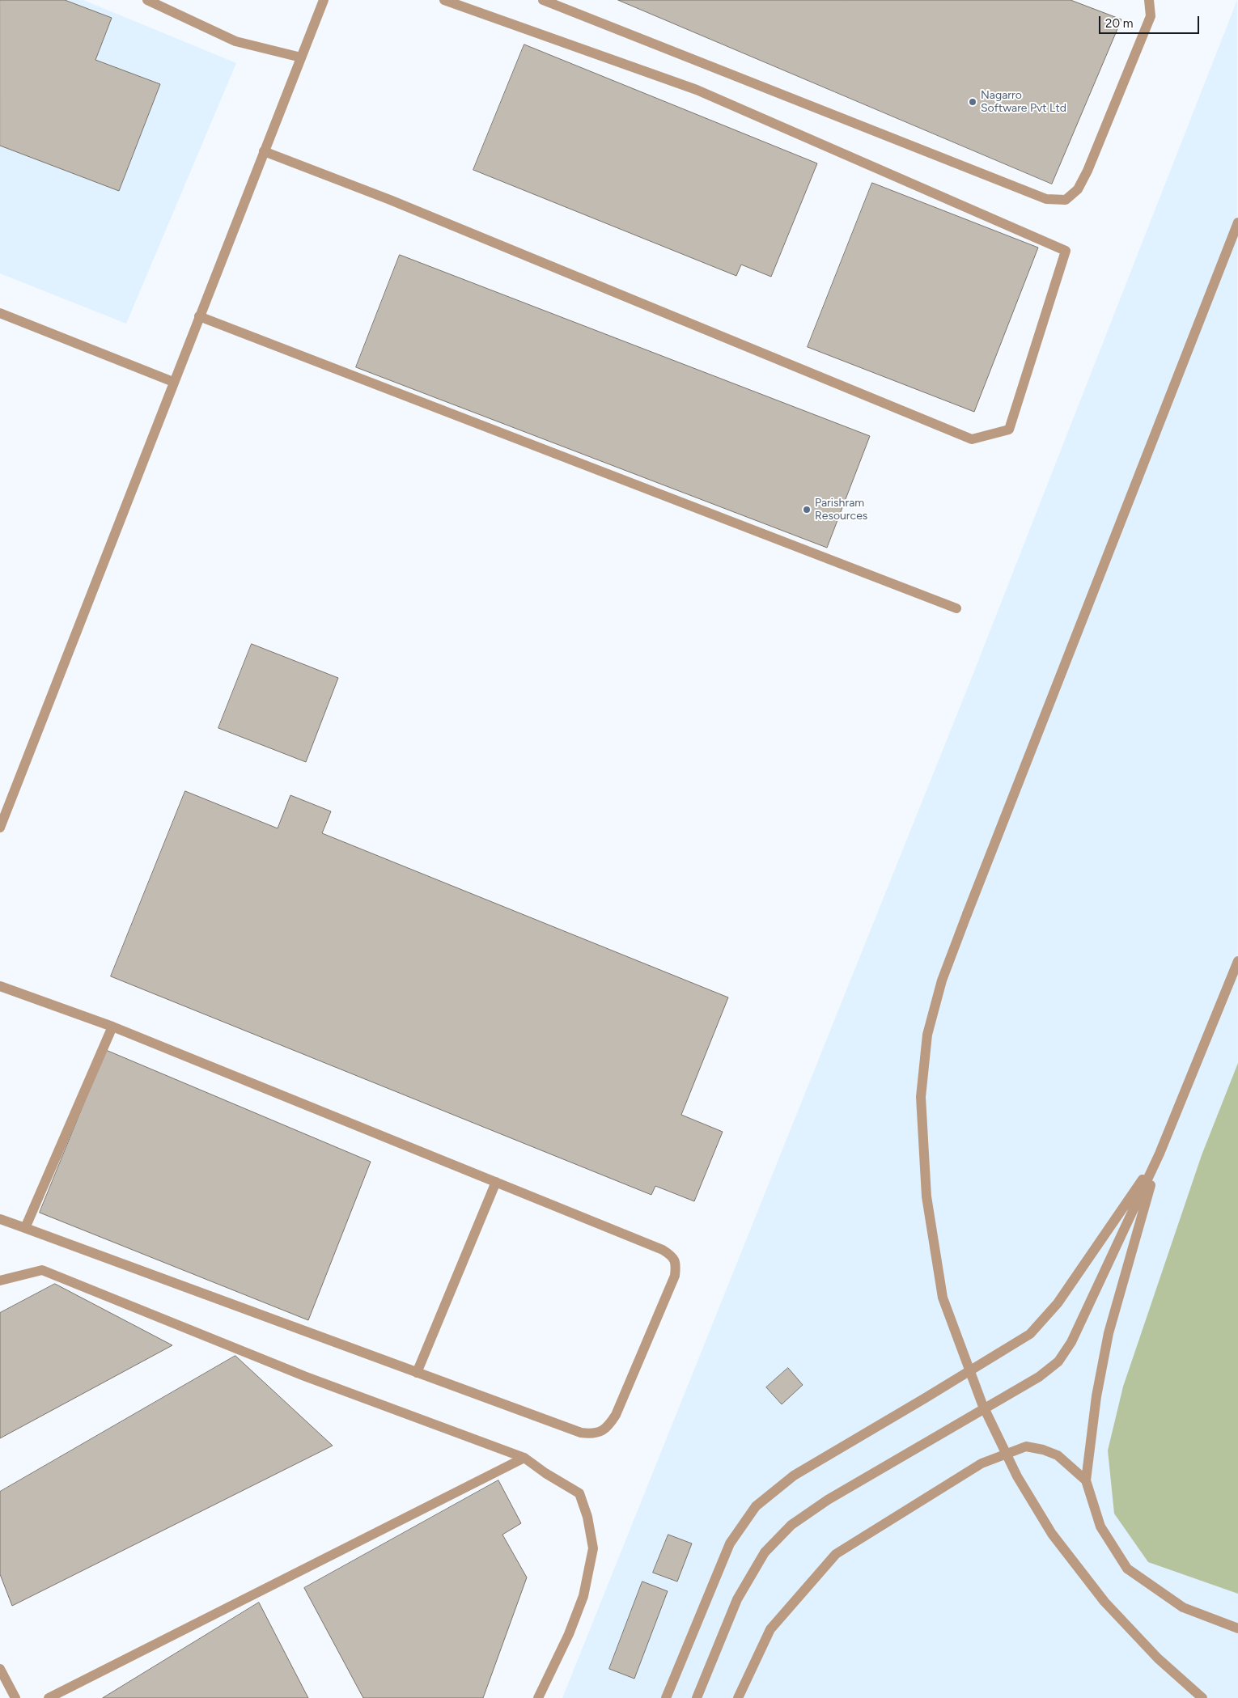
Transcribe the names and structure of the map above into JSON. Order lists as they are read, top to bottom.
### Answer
{
  "places": ["Nagarro Software Pvt Ltd", "Parishram Resources"],
  "scale_bar": "20 m"
}
